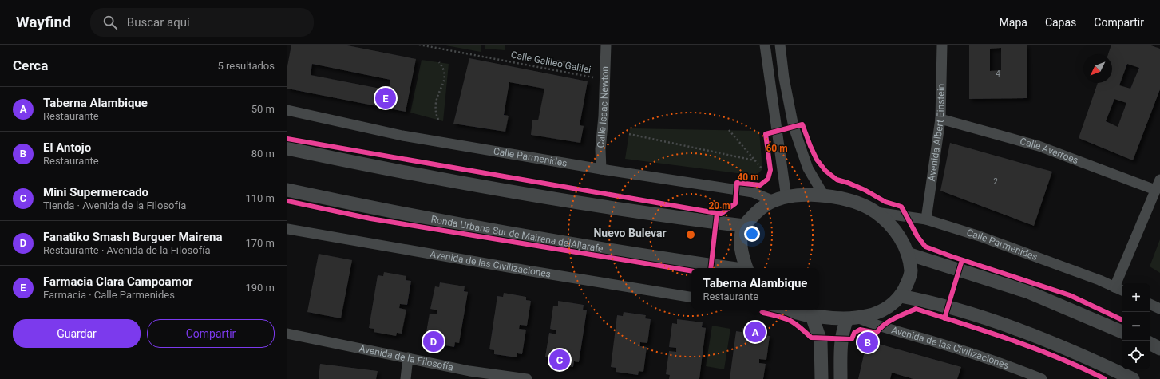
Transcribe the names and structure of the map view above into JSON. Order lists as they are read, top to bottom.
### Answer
{
  "streets": {
    "street": [
      "Calle Isaac Newton",
      "Avenida Albert Einstein",
      "Calle Averroes",
      "Calle Parmenides",
      "Ronda Urbana Sur de Mairena delAljarafe",
      "Avenida de las Civilizaciones",
      "Avenida de la Filosofía"
    ],
    "path": ["Calle Galileo Galilei"]
  },
  "crossings": [
    ["Calle Galileo Galilei", "Calle Isaac Newton"],
    ["Calle Isaac Newton", "Calle Parmenides"],
    ["Avenida Albert Einstein", "Calle Averroes"],
    ["Avenida Albert Einstein", "Calle Parmenides"]
  ],
  "districts": ["Nuevo Bulevar"],
  "house_numbers": ["4", "2"],
  "north": "bottom left",
  "page": {
    "header": "Wayfind",
    "search": "Buscar aquí",
    "nav": ["Mapa", "Capas", "Compartir"],
    "heading": ["Cerca", "5 resultados"],
    "list": [
      {
        "mark": "A",
        "name": "Taberna Alambique",
        "note": "Restaurante",
        "value": "50 m"
      },
      {
        "mark": "B",
        "name": "El Antojo",
        "note": "Restaurante",
        "value": "80 m"
      },
      {
        "mark": "C",
        "name": "Mini Supermercado",
        "note": "Tienda · Avenida de la Filosofía",
        "value": "110 m"
      },
      {
        "mark": "D",
        "name": "Fanatiko Smash Burguer Mairena",
        "note": "Restaurante · Avenida de la Filosofía",
        "value": "170 m"
      },
      {
        "mark": "E",
        "name": "Farmacia Clara Campoamor",
        "note": "Farmacia · Calle Parmenides",
        "value": "190 m"
      }
    ],
    "pins": [
      "E",
      "A",
      "D",
      "B",
      "C"
    ],
    "popup": ["Taberna Alambique", "Restaurante"],
    "map_buttons": ["+", "−"],
    "buttons": ["Guardar", "Compartir"]
  },
  "rings": ["60 m", "40 m", "20 m"]
}
